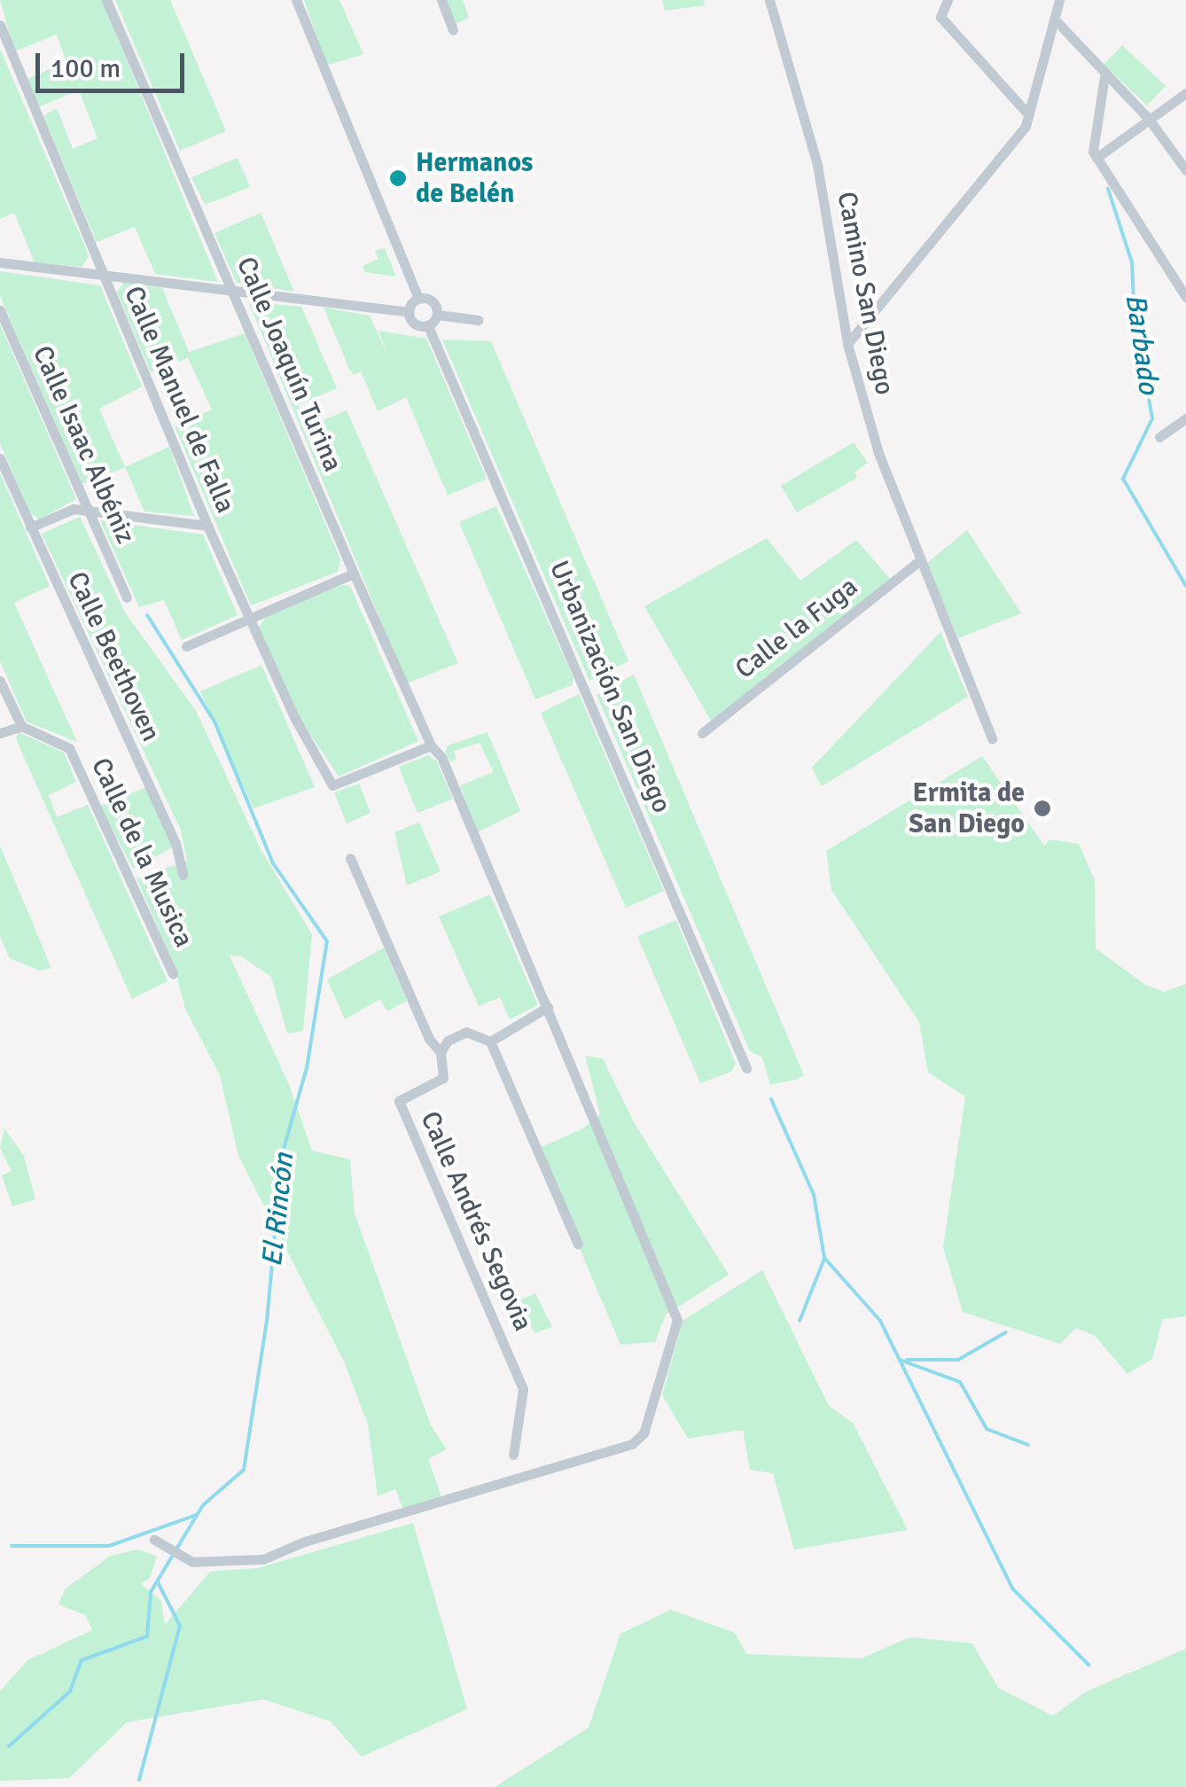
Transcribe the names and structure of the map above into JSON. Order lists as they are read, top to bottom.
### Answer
{
  "streets": {
    "street": [
      "Camino San Diego",
      "Calle Joaquín Turina",
      "Calle Manuel de Falla",
      "Calle Isaac Albéniz",
      "Calle la Fuga",
      "Calle Beethoven",
      "Urbanización San Diego",
      "Calle de la Musica",
      "Calle Andrés Segovia"
    ]
  },
  "crossings": [
    ["Camino San Diego", "Calle la Fuga"],
    ["Calle Joaquín Turina", "Calle Manuel de Falla"]
  ],
  "water": ["Barbado", "El Rincón"],
  "places": ["Hermanos de Belén", "Ermita de San Diego"],
  "scale_bar": "100 m"
}
